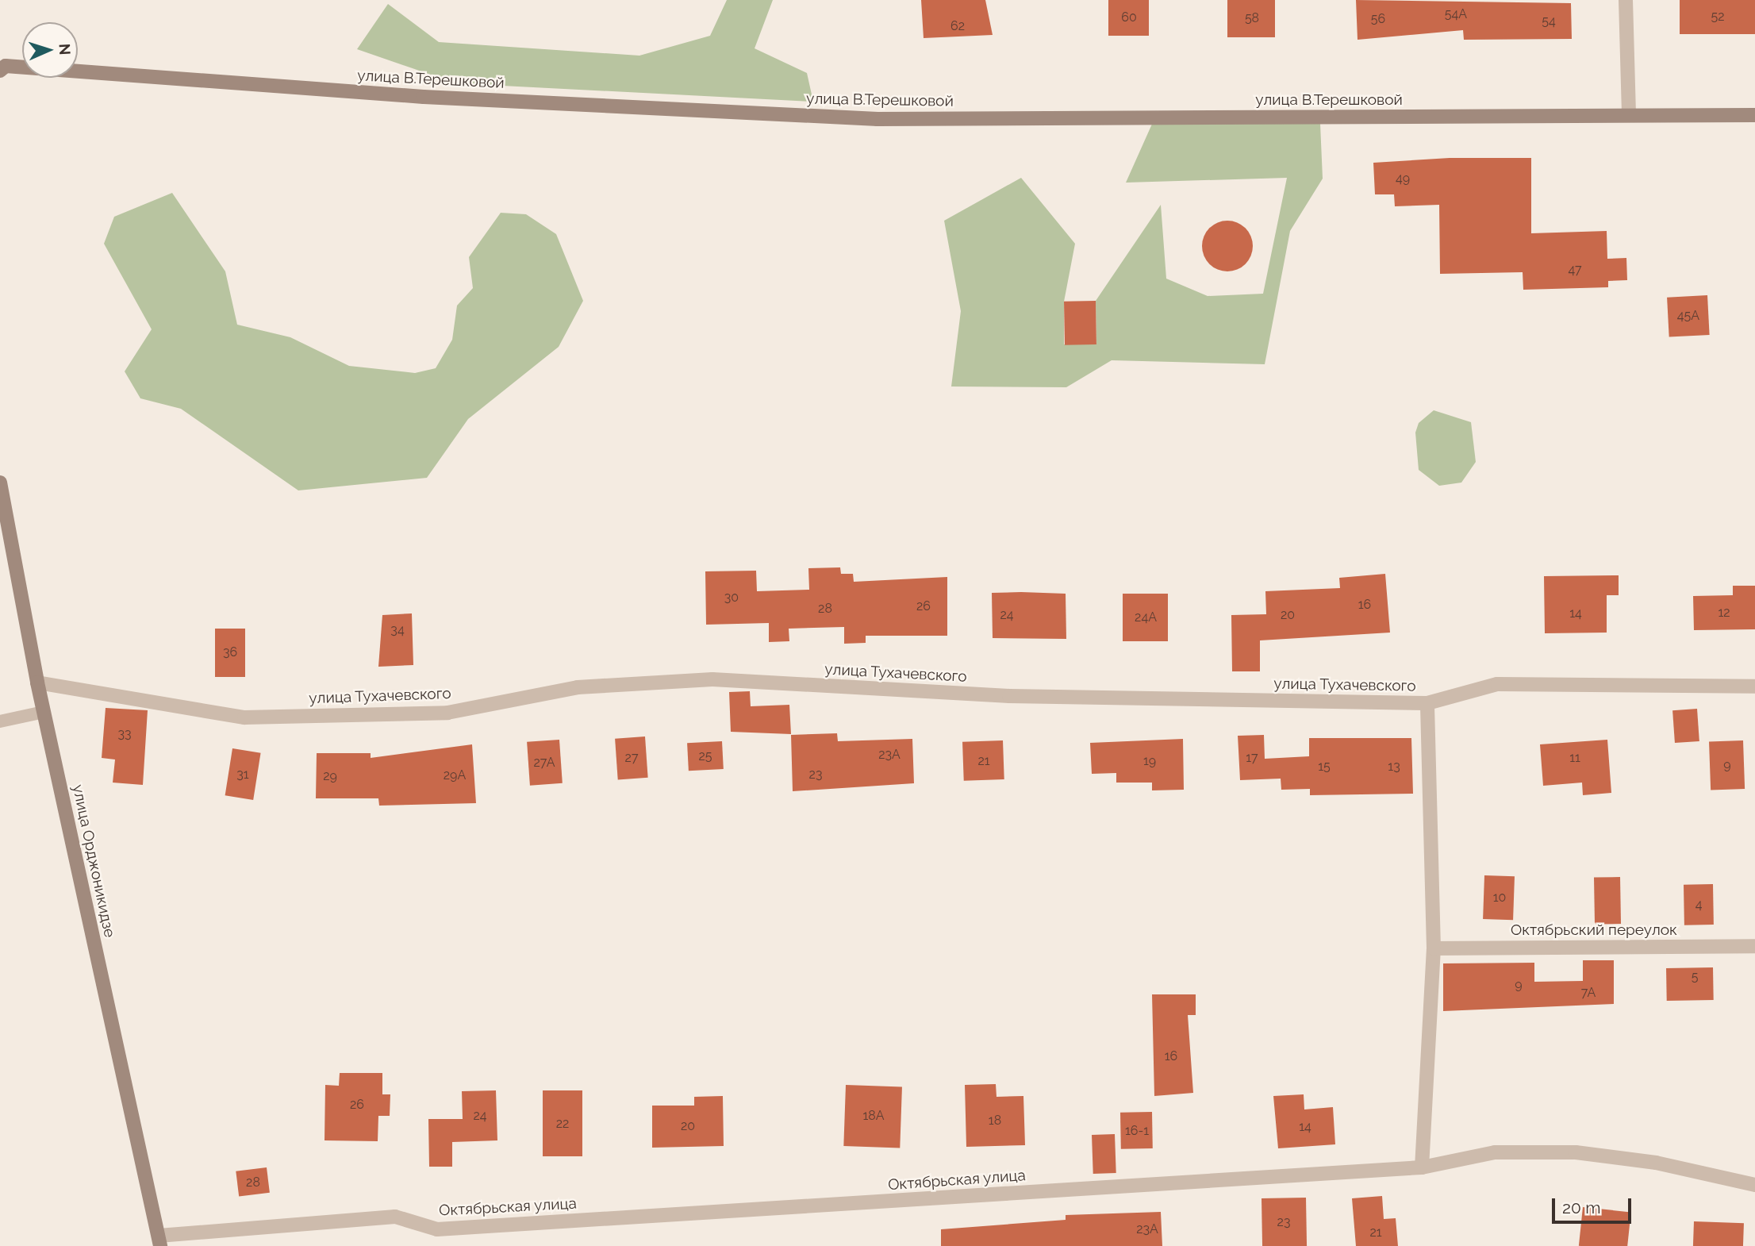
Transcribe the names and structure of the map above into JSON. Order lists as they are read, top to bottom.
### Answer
{
  "streets": {
    "main road": ["улица В.Терешковой", "улица Орджоникидзе"],
    "street": ["улица Тухачевского", "Октябрьский переулок", "Октябрьская улица"]
  },
  "crossings": [
    ["улица Тухачевского", "улица Орджоникидзе"],
    ["улица Орджоникидзе", "Октябрьская улица"]
  ],
  "house_numbers": [
    "54А",
    "52",
    "60",
    "58",
    "56",
    "54",
    "62",
    "49",
    "47",
    "45А",
    "30",
    "16",
    "26",
    "28",
    "12",
    "14",
    "24",
    "20",
    "24А",
    "34",
    "36",
    "33",
    "23А",
    "25",
    "27",
    "17",
    "11",
    "21",
    "19",
    "27А",
    "9",
    "15",
    "13",
    "31",
    "23",
    "29А",
    "29",
    "10",
    "4",
    "5",
    "9",
    "7А",
    "16",
    "26",
    "24",
    "18А",
    "18",
    "22",
    "20",
    "14",
    "16-1",
    "28",
    "23",
    "23А",
    "21"
  ],
  "scale_bar": "20 m",
  "north": "right"
}
